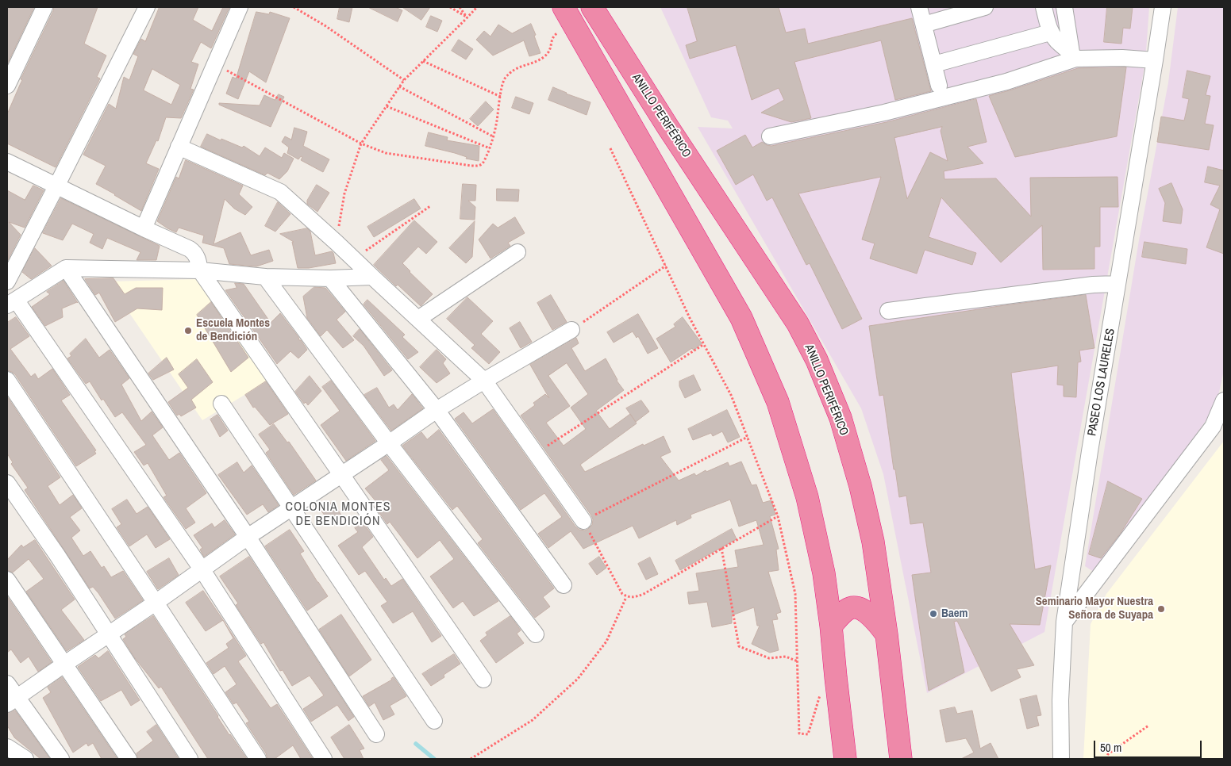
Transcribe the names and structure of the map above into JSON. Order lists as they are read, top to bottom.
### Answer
{
  "streets": {
    "highway": ["ANILLO PERIFÉRICO"],
    "street": ["PASEO LOS LAURELES"]
  },
  "districts": ["COLONIA MONTES DE BENDICIÓN"],
  "places": ["Escuela Montes de Bendición", "Seminario Mayor Nuestra Señora de Suyapa", "Baem"],
  "scale_bar": "50 m"
}
